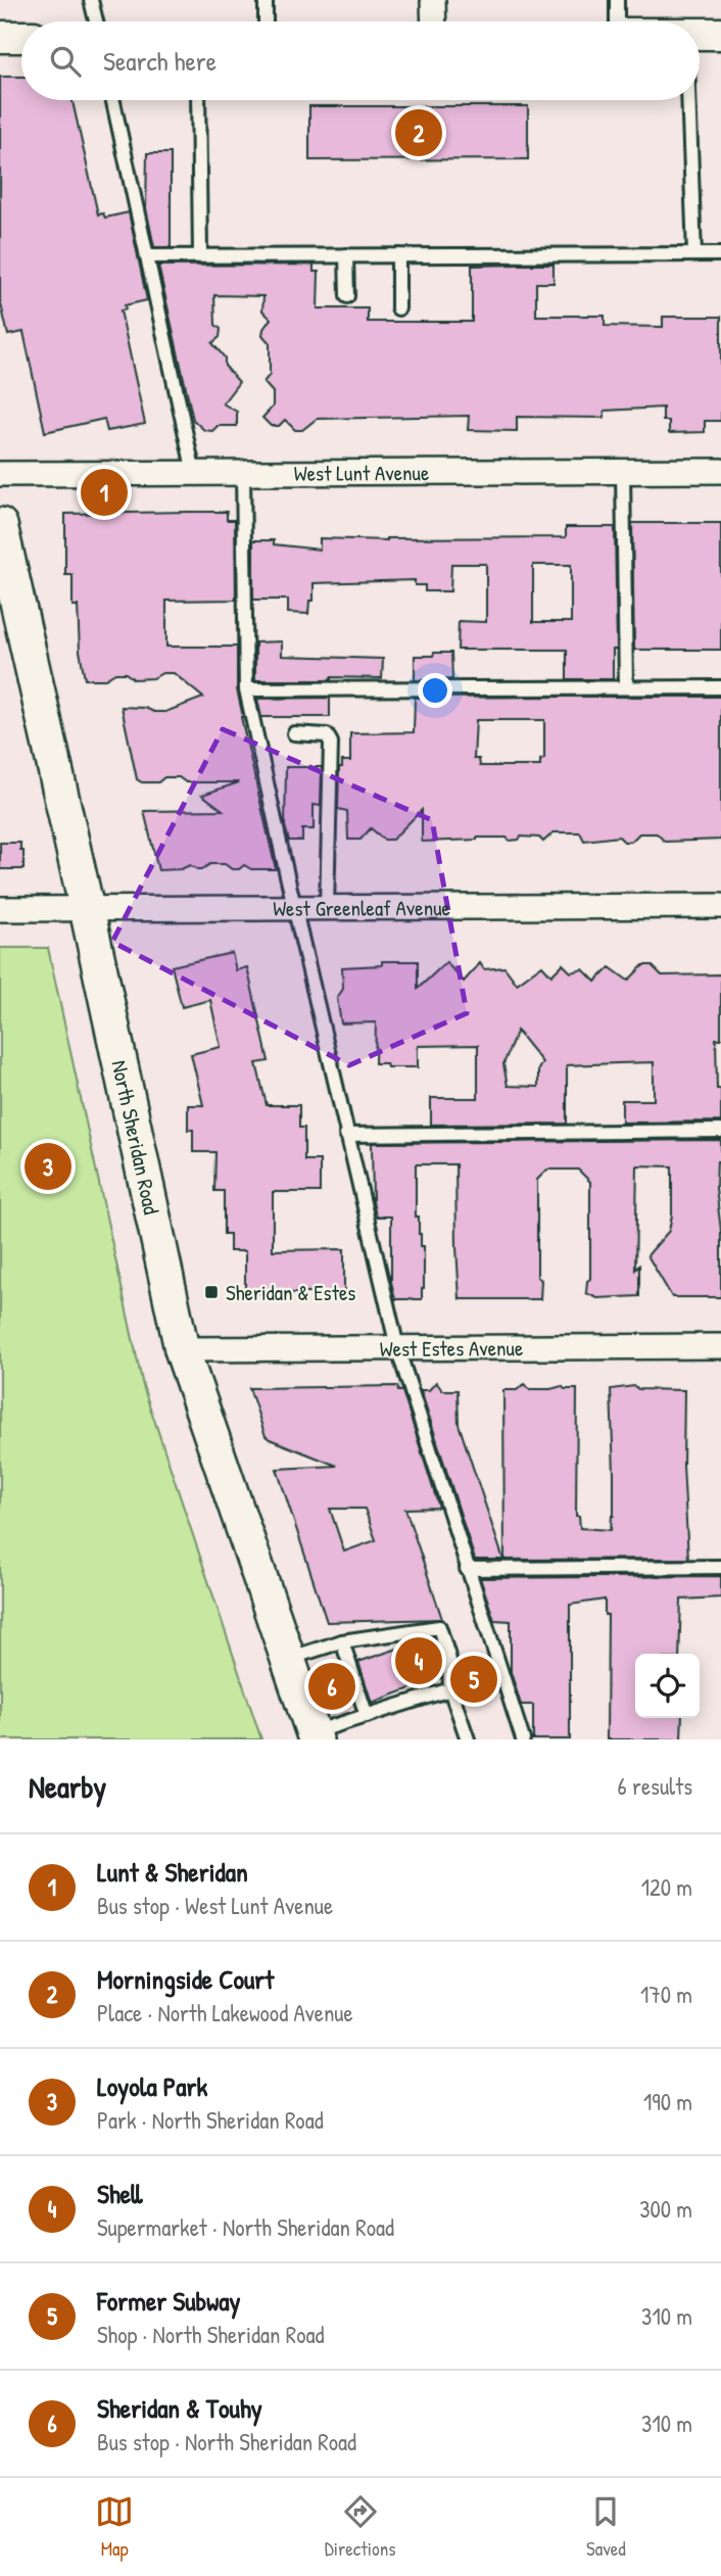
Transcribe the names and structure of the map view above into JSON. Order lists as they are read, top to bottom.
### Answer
{
  "streets": {
    "main road": ["North Sheridan Road"],
    "street": ["West Lunt Avenue", "West Greenleaf Avenue", "West Estes Avenue"]
  },
  "crossings": [
    ["West Greenleaf Avenue", "North Sheridan Road"],
    ["North Sheridan Road", "West Estes Avenue"]
  ],
  "places": {
    "transit": ["Sheridan & Estes"]
  },
  "page": {
    "search": "Search here",
    "pins": [
      "2",
      "1",
      "3",
      "4",
      "5",
      "6"
    ],
    "heading": ["Nearby", "6 results"],
    "list": [
      {
        "mark": "1",
        "name": "Lunt & Sheridan",
        "note": "Bus stop · West Lunt Avenue",
        "value": "120 m"
      },
      {
        "mark": "2",
        "name": "Morningside Court",
        "note": "Place · North Lakewood Avenue",
        "value": "170 m"
      },
      {
        "mark": "3",
        "name": "Loyola Park",
        "note": "Park · North Sheridan Road",
        "value": "190 m"
      },
      {
        "mark": "4",
        "name": "Shell",
        "note": "Supermarket · North Sheridan Road",
        "value": "300 m"
      },
      {
        "mark": "5",
        "name": "Former Subway",
        "note": "Shop · North Sheridan Road",
        "value": "310 m"
      },
      {
        "mark": "6",
        "name": "Sheridan & Touhy",
        "note": "Bus stop · North Sheridan Road",
        "value": "310 m"
      }
    ],
    "nav": ["Map", "Directions", "Saved"]
  }
}
